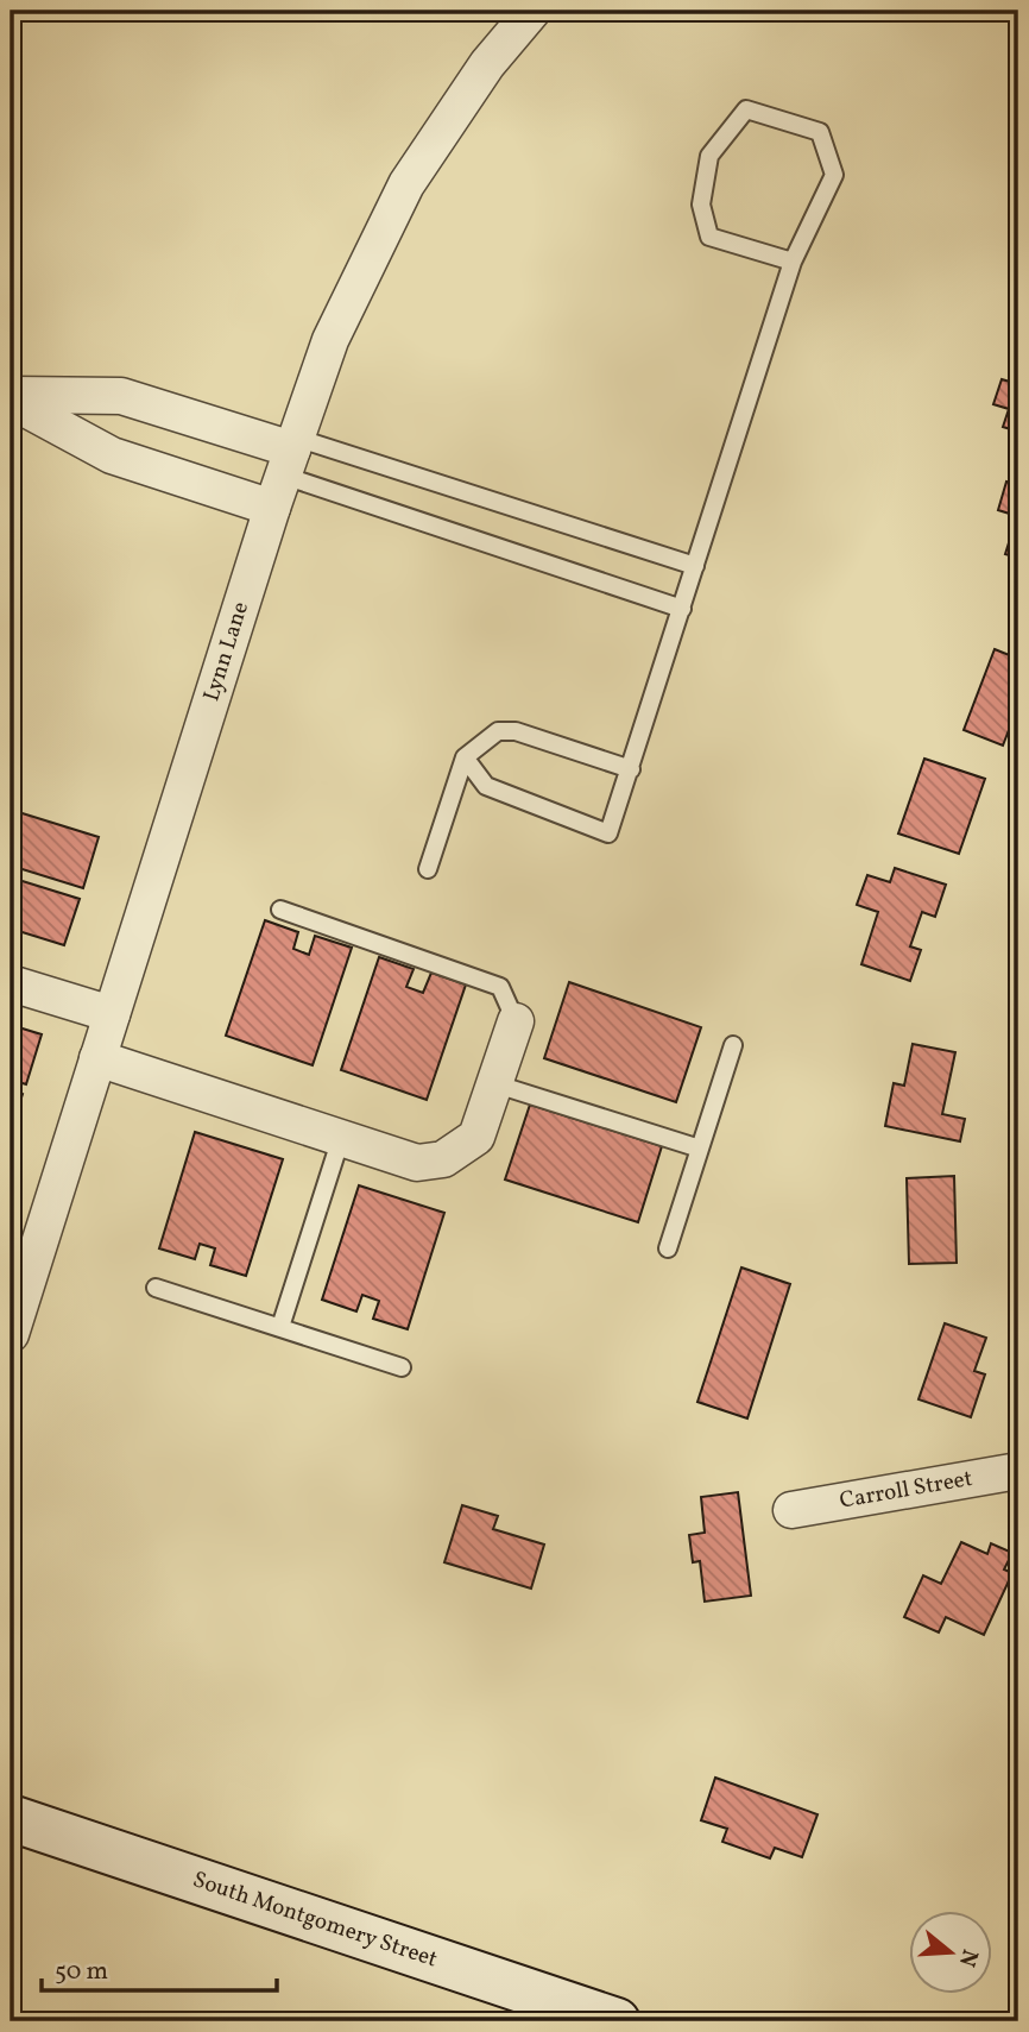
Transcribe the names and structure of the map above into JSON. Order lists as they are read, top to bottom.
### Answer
{
  "streets": {
    "street": ["Lynn Lane", "Carroll Street", "South Montgomery Street"]
  },
  "scale_bar": "50 m",
  "north": "right"
}
